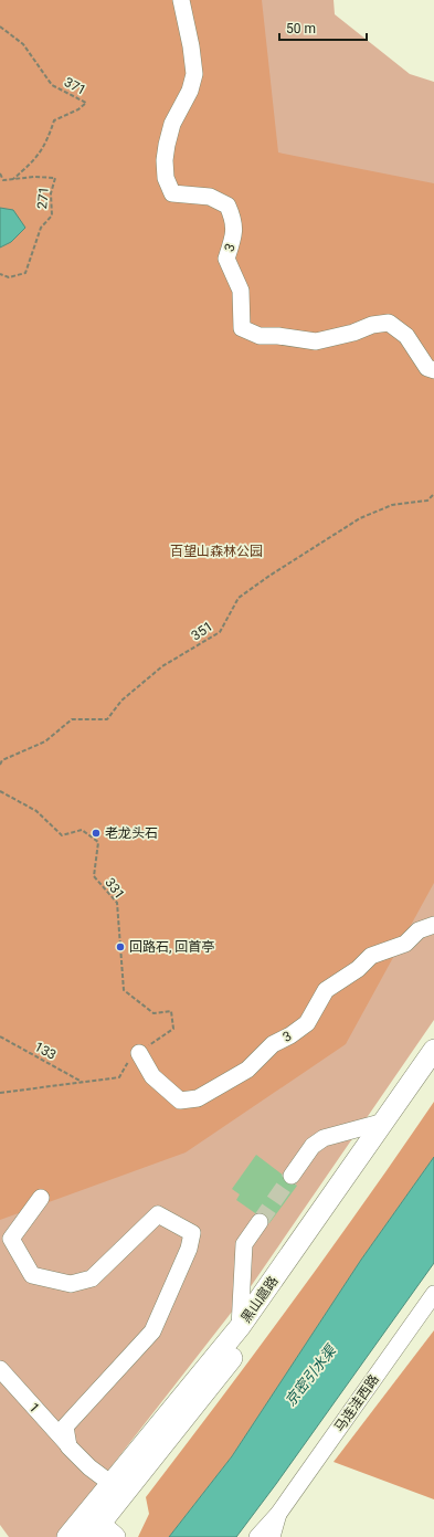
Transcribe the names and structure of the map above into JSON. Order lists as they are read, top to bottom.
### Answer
{
  "streets": {
    "main road": ["黑山扈路"],
    "street": ["3", "马连洼西路", "1"],
    "path": [
      "371",
      "271",
      "351",
      "331",
      "133"
    ]
  },
  "crossings": [
    ["371", "271"],
    ["3", "331"],
    ["黑山扈路", "1"]
  ],
  "water": ["京密引水渠"],
  "parks": ["百望山森林公园"],
  "places": ["老龙头石", "回路石, 回首亭"],
  "scale_bar": "50 m"
}
